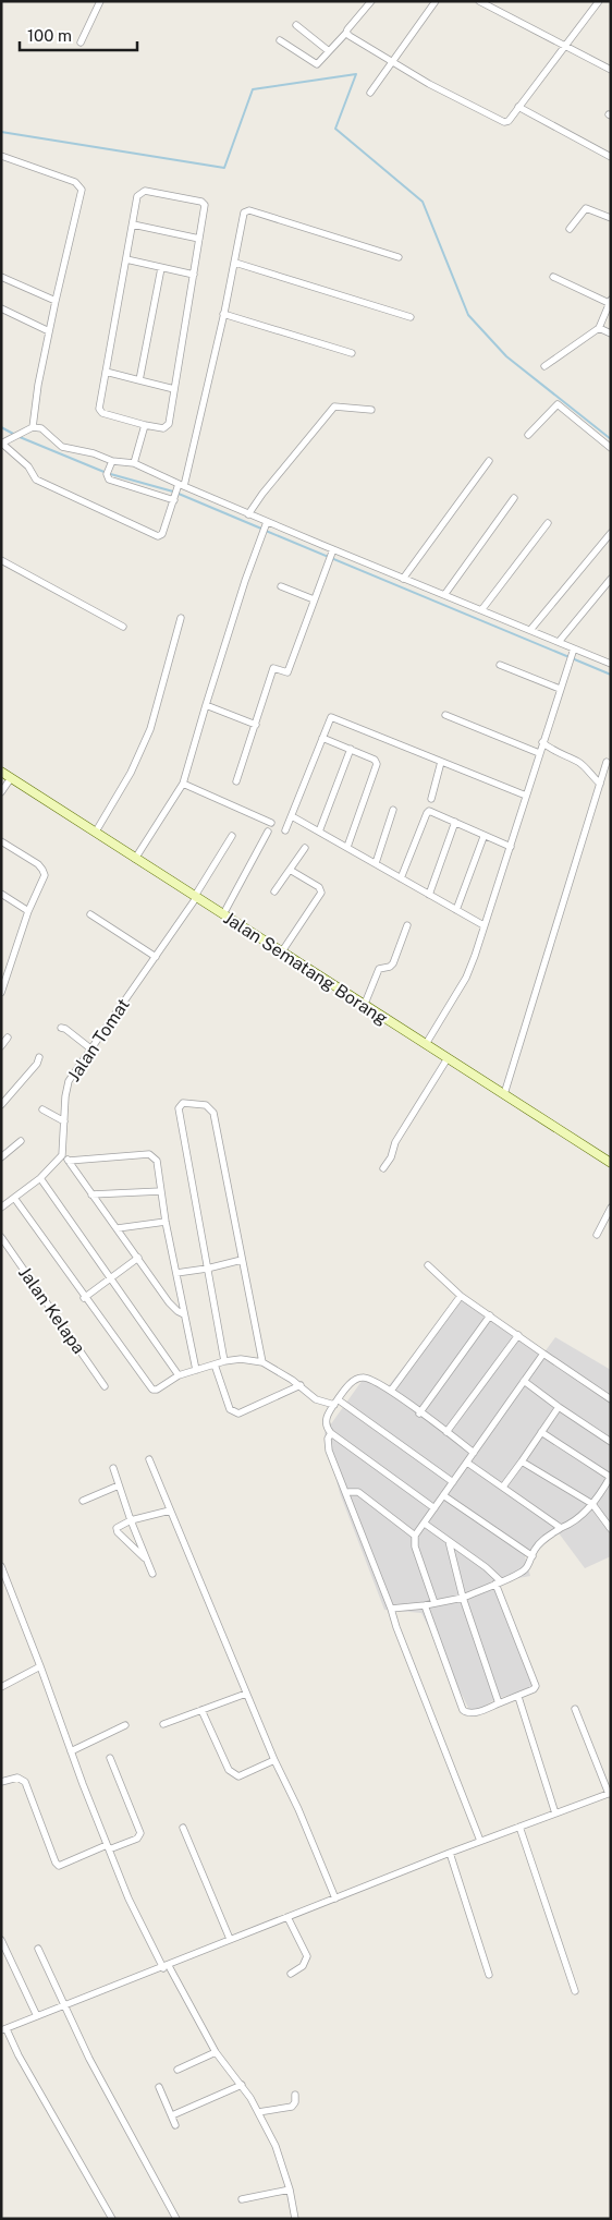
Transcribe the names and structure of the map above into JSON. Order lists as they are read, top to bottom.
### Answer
{
  "streets": {
    "street": ["Jalan Sematang Borang", "Jalan Tomat", "Jalan Kelapa"]
  },
  "crossings": [
    ["Jalan Sematang Borang", "Jalan Tomat"]
  ],
  "scale_bar": "100 m"
}
